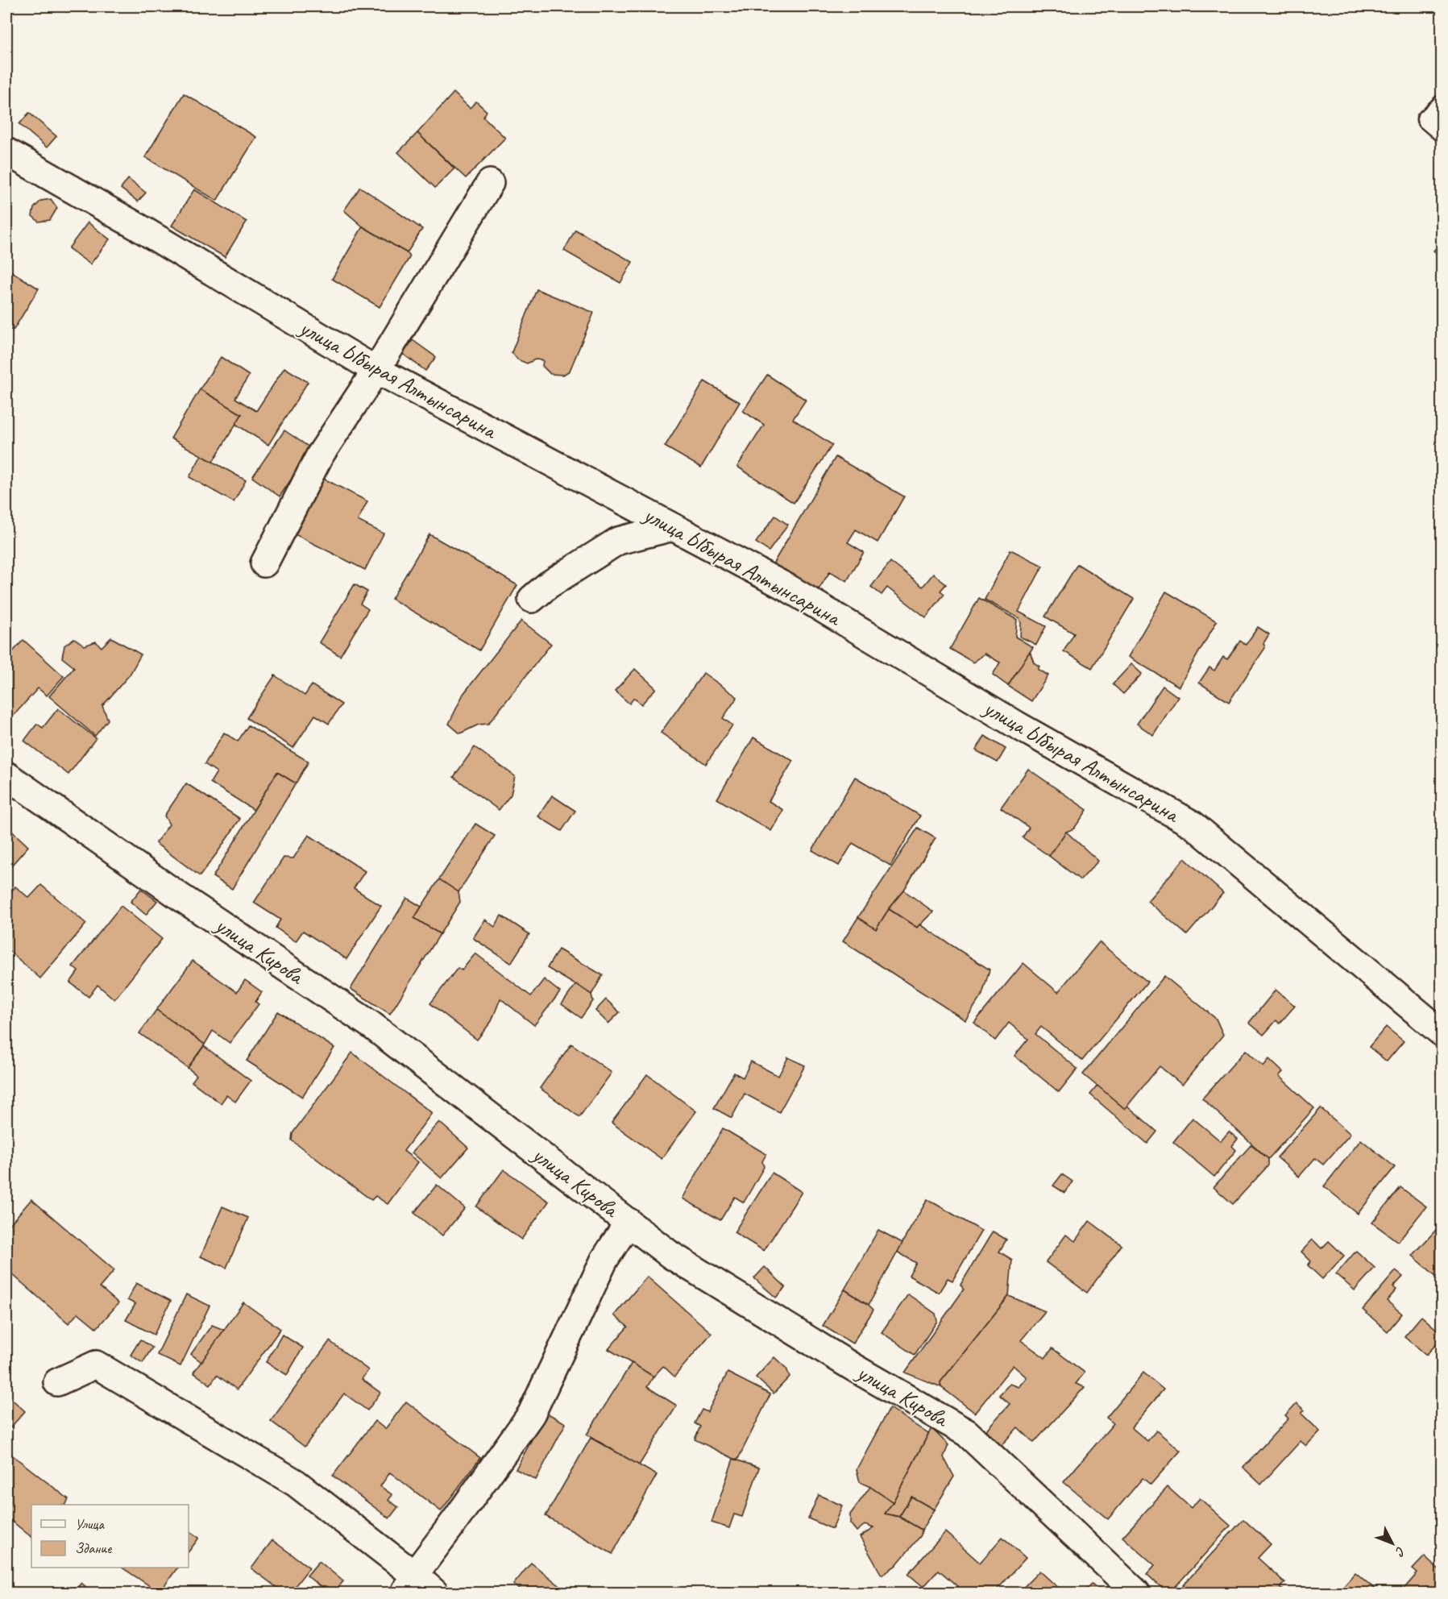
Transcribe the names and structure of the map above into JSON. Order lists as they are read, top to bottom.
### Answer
{
  "streets": {
    "street": ["улица Ыбырая Алтынсарина", "улица Кирова"]
  },
  "legend": ["Улица", "Здание"],
  "north": "bottom right"
}
